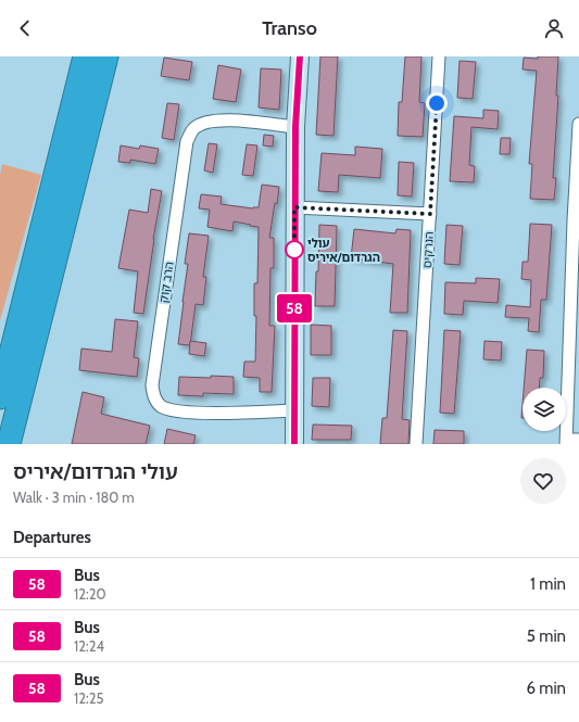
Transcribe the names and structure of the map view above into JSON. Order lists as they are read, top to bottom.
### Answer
{
  "streets": {
    "street": ["הנרקיס", "הרב קוק"]
  },
  "places": ["עולי הגרדום/איריס"],
  "lines": ["bus line 58"],
  "page": {
    "header": "Transo",
    "on_map": "58",
    "heading": [
      ["עולי הגרדום/איריס", "Walk · 3 min · 180 m"],
      "Departures"
    ],
    "list": [
      {
        "mark": "58",
        "name": "Bus",
        "note": "12:20",
        "value": "1 min"
      },
      {
        "mark": "58",
        "name": "Bus",
        "note": "12:24",
        "value": "5 min"
      },
      {
        "mark": "58",
        "name": "Bus",
        "note": "12:25",
        "value": "6 min"
      }
    ]
  }
}
